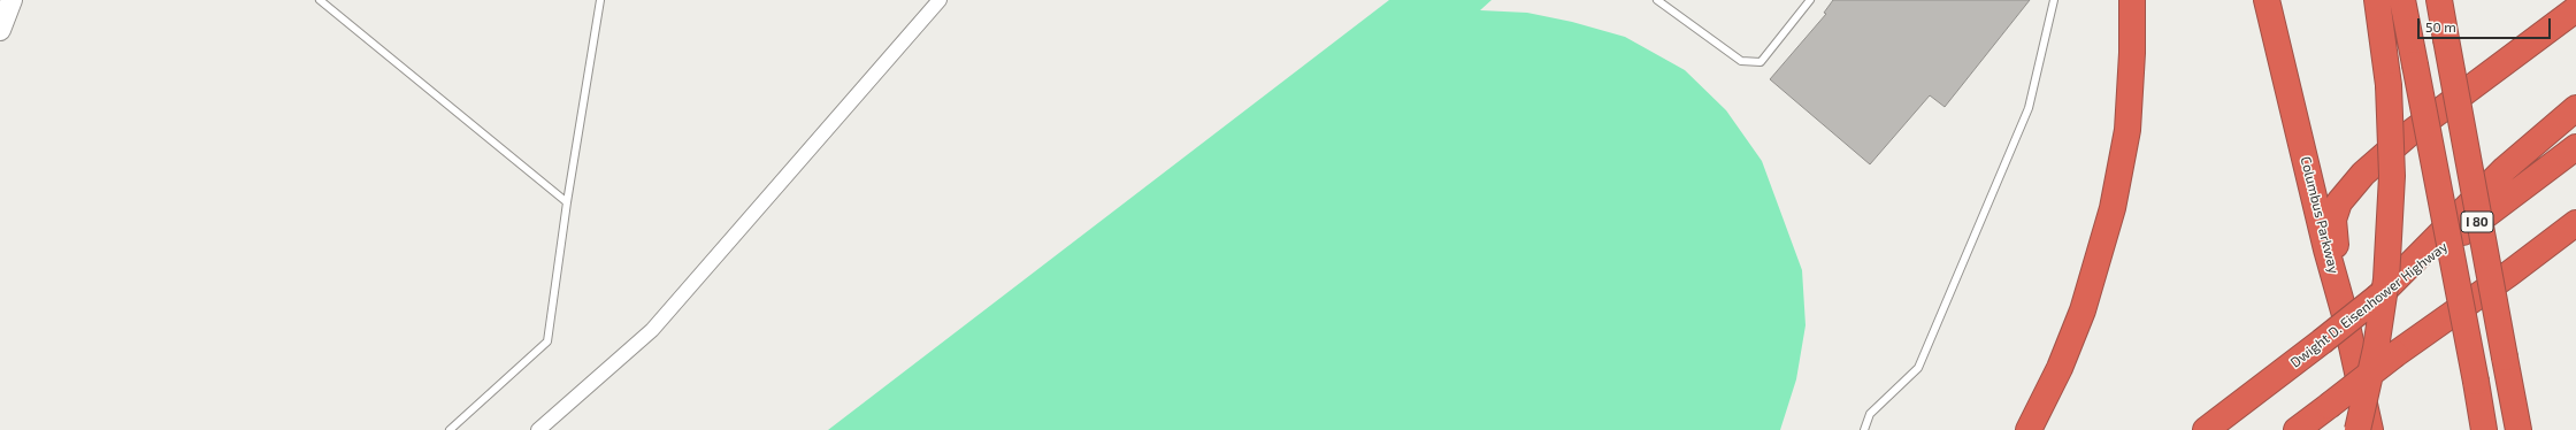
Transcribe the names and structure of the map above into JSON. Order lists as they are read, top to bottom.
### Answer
{
  "streets": {
    "highway": ["Columbus Parkway", "I 80", "Dwight D. Eisenhower Highway"]
  },
  "scale_bar": "50 m"
}
